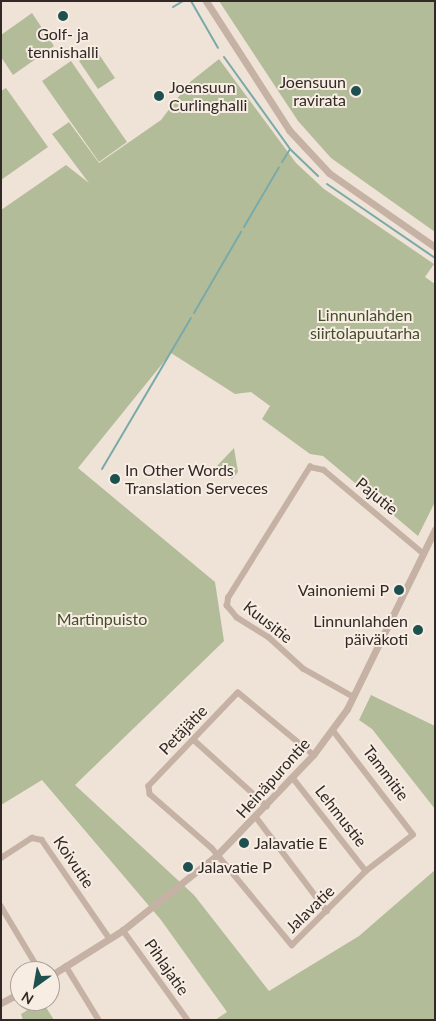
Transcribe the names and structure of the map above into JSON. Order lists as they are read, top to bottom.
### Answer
{
  "streets": {
    "street": [
      "Pajutie",
      "Kuusitie",
      "Petäjätie",
      "Tammitie",
      "Heinäpurontie",
      "Lehmustie",
      "Koivutie",
      "Jalavatie",
      "Pihlajatie"
    ]
  },
  "crossings": [
    ["Pajutie", "Kuusitie"],
    ["Pajutie", "Heinäpurontie"],
    ["Kuusitie", "Heinäpurontie"],
    ["Petäjätie", "Heinäpurontie"],
    ["Petäjätie", "Jalavatie"],
    ["Tammitie", "Heinäpurontie"],
    ["Tammitie", "Jalavatie"],
    ["Heinäpurontie", "Lehmustie"],
    ["Heinäpurontie", "Koivutie"],
    ["Heinäpurontie", "Jalavatie"],
    ["Heinäpurontie", "Pihlajatie"],
    ["Lehmustie", "Jalavatie"]
  ],
  "parks": ["Linnunlahden siirtolapuutarha", "Martinpuisto"],
  "places": [
    "Golf- ja tennishalli",
    "Joensuun ravirata",
    "Joensuun Curlinghalli",
    "In Other Words Translation Serveces",
    "Vainoniemi P",
    "Linnunlahden päiväkoti",
    "Jalavatie E",
    "Jalavatie P"
  ],
  "north": "bottom left"
}
